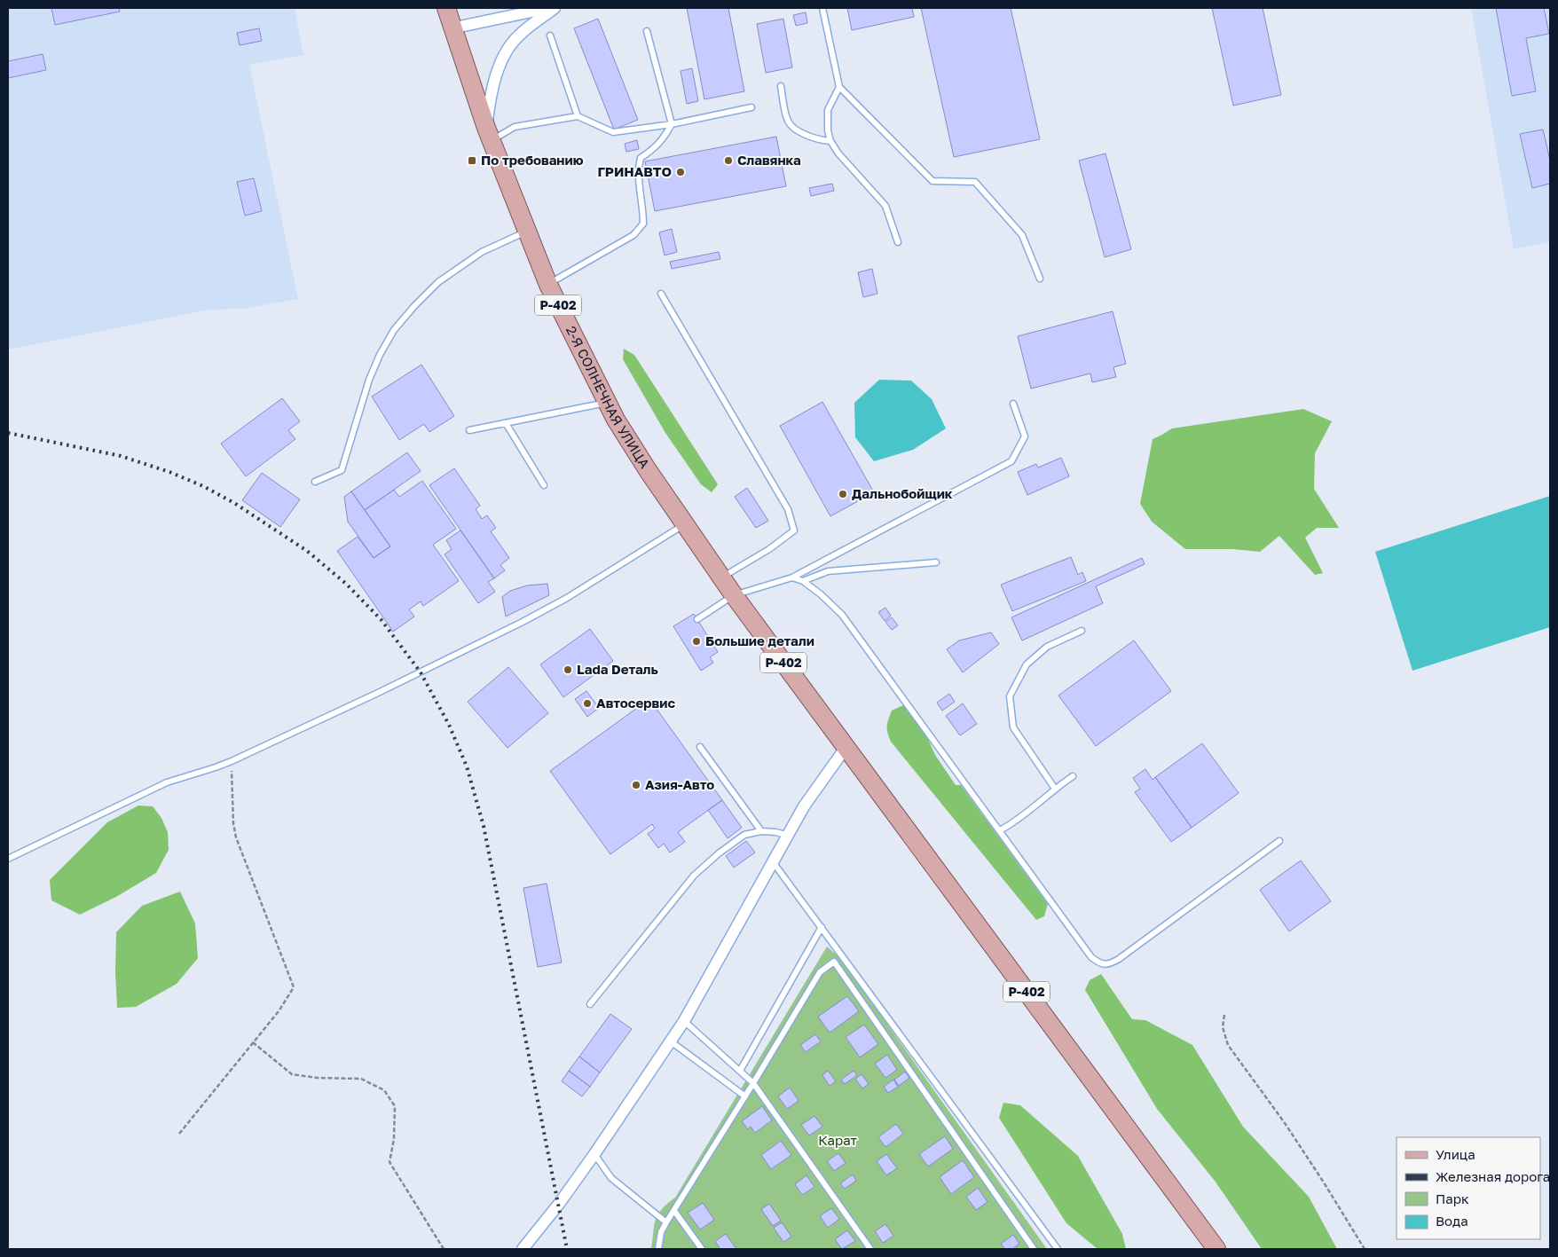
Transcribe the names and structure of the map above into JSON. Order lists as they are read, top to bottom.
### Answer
{
  "streets": {
    "main road": ["Р-402", "2-Я СОЛНЕЧНАЯ УЛИЦА"]
  },
  "crossings": [
    ["Р-402", "2-Я СОЛНЕЧНАЯ УЛИЦА"]
  ],
  "parks": ["Карат"],
  "places": {
    "transit": ["По требованию"],
    "other": [
      "Славянка",
      "ГРИНАВТО",
      "Дальнобойщик",
      "Большие детали",
      "Lada Dеталь",
      "Автосервис",
      "Азия-Авто"
    ]
  },
  "legend": [
    "Улица",
    "Железная дорога",
    "Парк",
    "Вода"
  ]
}
